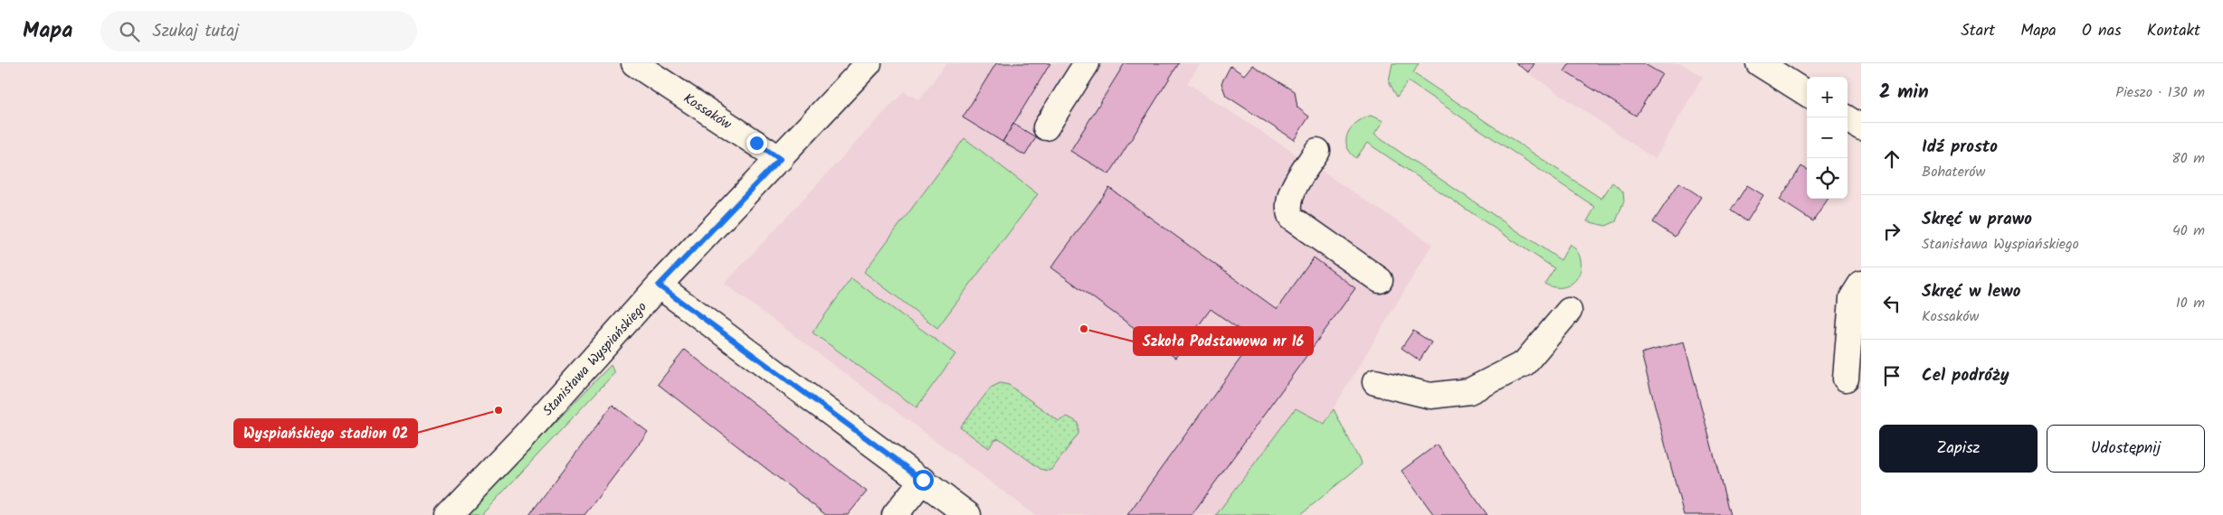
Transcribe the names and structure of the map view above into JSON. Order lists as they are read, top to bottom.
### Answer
{
  "streets": {
    "street": ["Kossaków", "Stanisława Wyspiańskiego"]
  },
  "crossings": [
    ["Kossaków", "Stanisława Wyspiańskiego"]
  ],
  "places": ["Szkoła Podstawowa nr 16", "Wyspiańskiego stadion 02"],
  "page": {
    "header": "Mapa",
    "search": "Szukaj tutaj",
    "nav": [
      "Start",
      "Mapa",
      "O nas",
      "Kontakt"
    ],
    "heading": ["2 min", "Pieszo · 130 m"],
    "map_buttons": ["+", "−"],
    "list": [
      ["Idź prosto", "Bohaterów", "80 m"],
      ["Skręć w prawo", "Stanisława Wyspiańskiego", "40 m"],
      ["Skręć w lewo", "Kossaków", "10 m"],
      "Cel podróży"
    ],
    "buttons": ["Zapisz", "Udostępnij"]
  }
}
